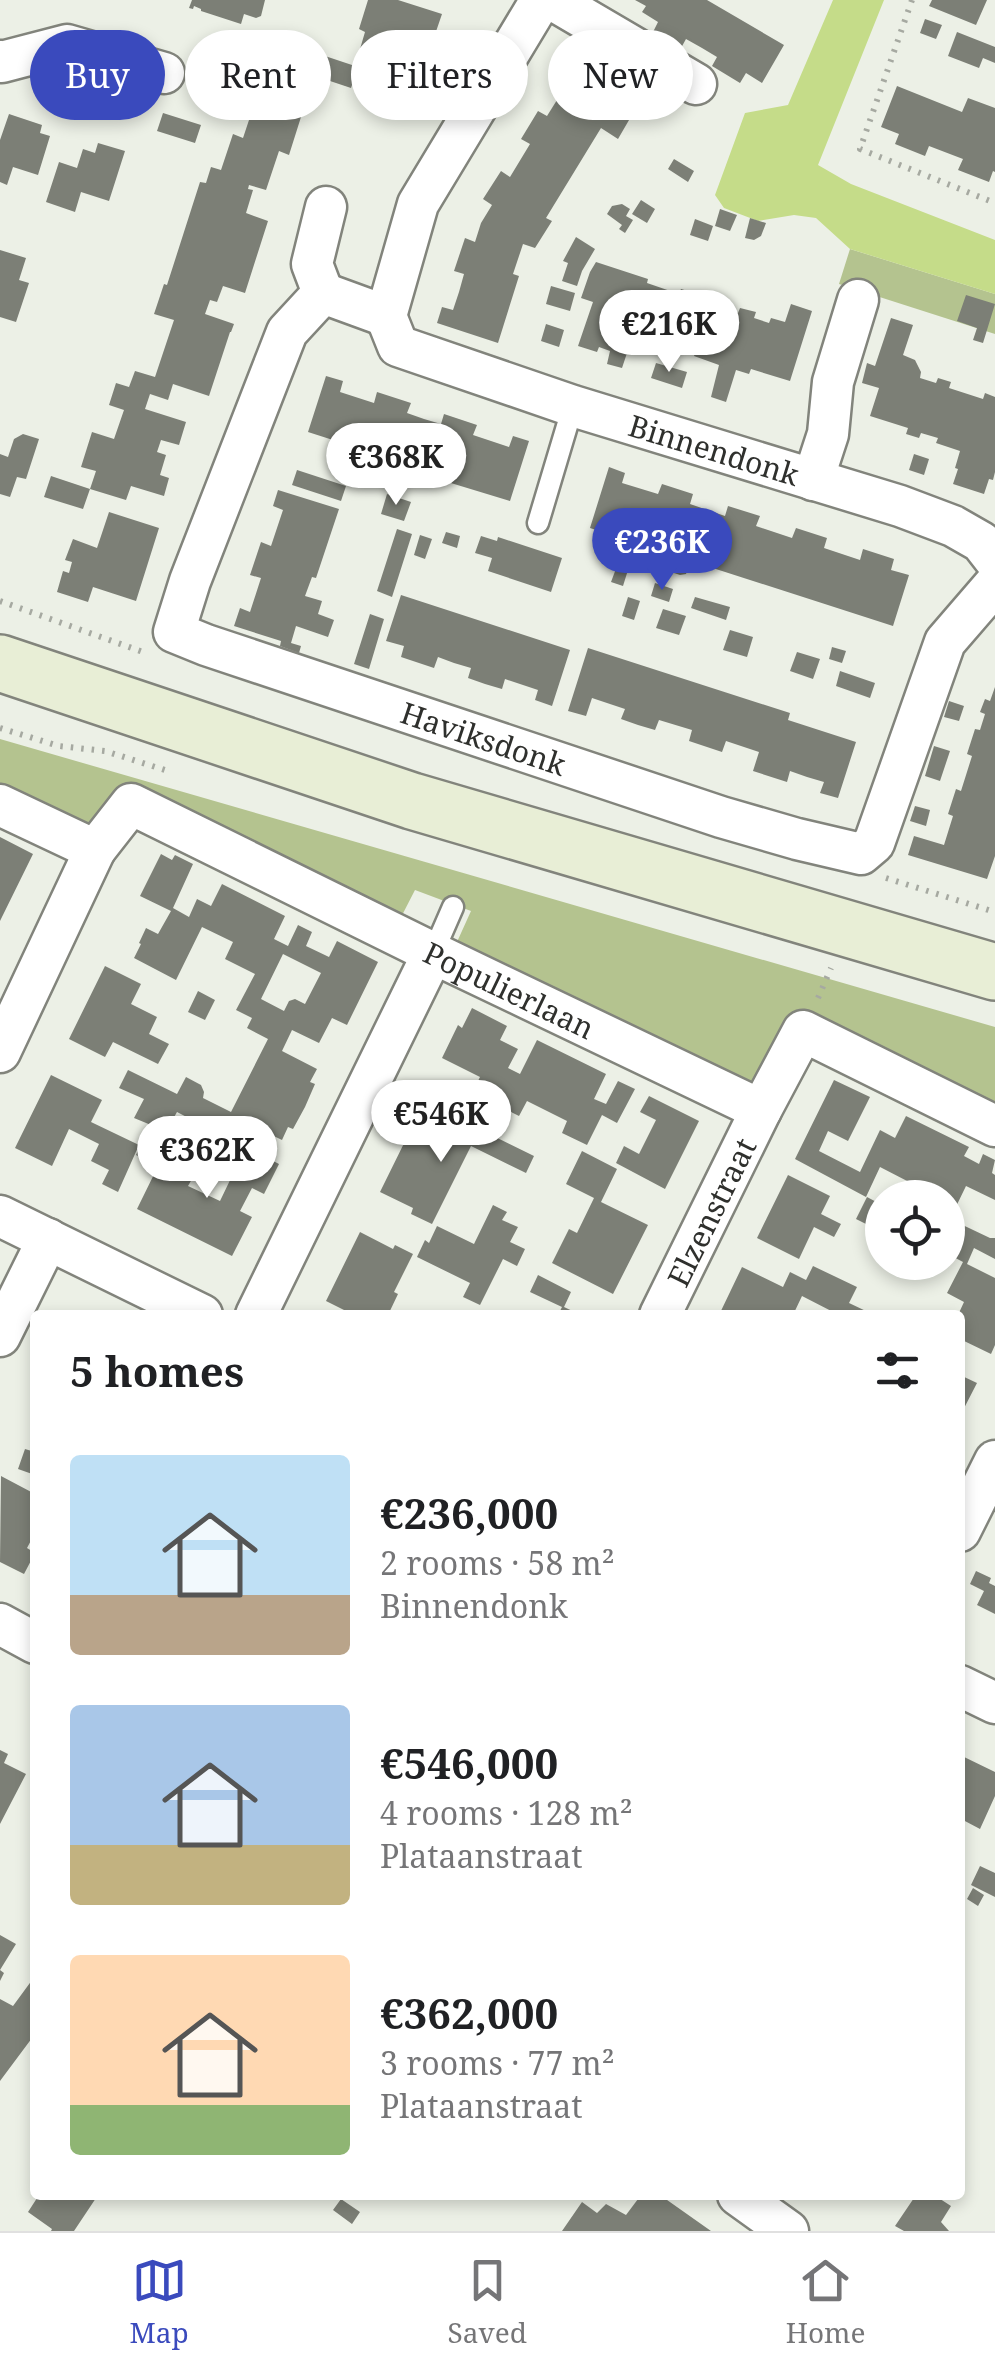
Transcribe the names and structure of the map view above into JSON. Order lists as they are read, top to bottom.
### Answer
{
  "streets": {
    "street": [
      "Binnendonk",
      "Haviksdonk",
      "Populierlaan",
      "Elzenstraat"
    ]
  },
  "crossings": [
    ["Populierlaan", "Elzenstraat"]
  ],
  "page": {
    "chip": [
      "Buy",
      "Rent",
      "Filters",
      "New"
    ],
    "price": [
      "€216K",
      "€368K",
      "€236K",
      "€546K",
      "€362K"
    ],
    "heading": "5 homes",
    "list": [
      {
        "name": "€236,000",
        "note": "2 rooms · 58 m² · Binnendonk"
      },
      {
        "name": "€546,000",
        "note": "4 rooms · 128 m² · Plataanstraat"
      },
      {
        "name": "€362,000",
        "note": "3 rooms · 77 m² · Plataanstraat"
      }
    ],
    "tabs": ["Map", "Saved", "Home"]
  }
}
